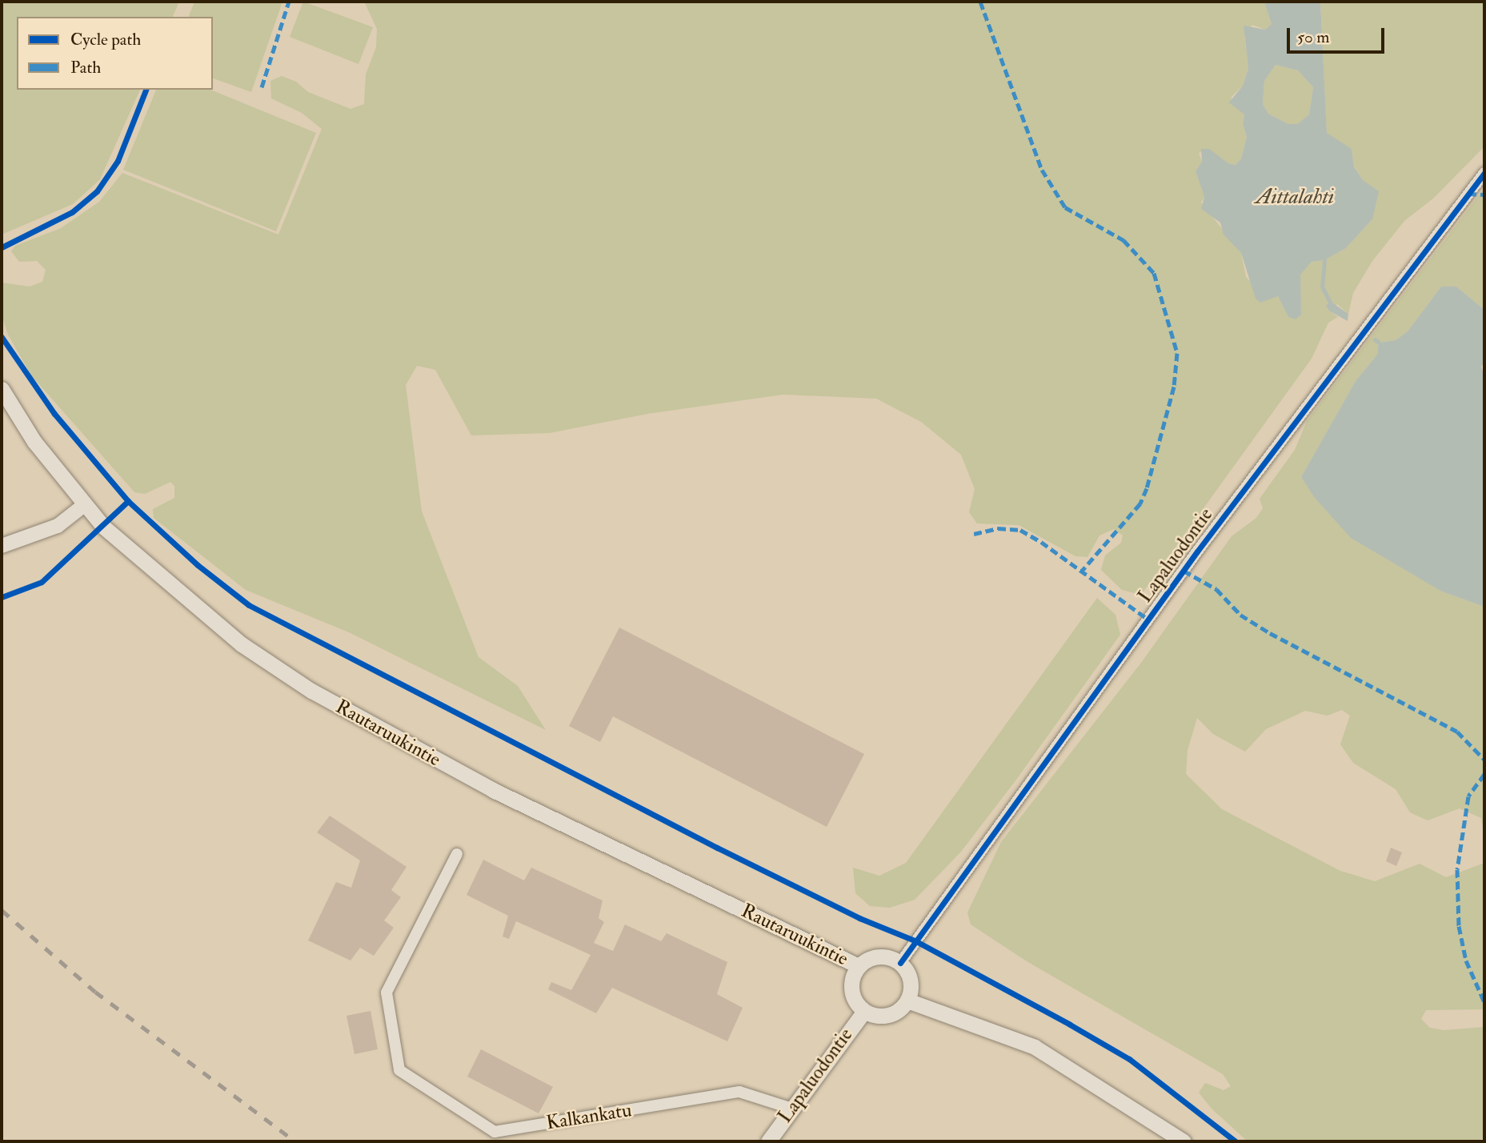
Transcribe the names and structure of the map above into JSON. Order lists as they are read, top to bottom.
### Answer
{
  "streets": {
    "main road": ["Lapaluodontie", "Rautaruukintie"],
    "street": ["Kalkankatu"]
  },
  "crossings": [
    ["Lapaluodontie", "Rautaruukintie"],
    ["Lapaluodontie", "Kalkankatu"]
  ],
  "water": ["Aittalahti"],
  "legend": ["Cycle path", "Path"],
  "scale_bar": "50 m"
}
